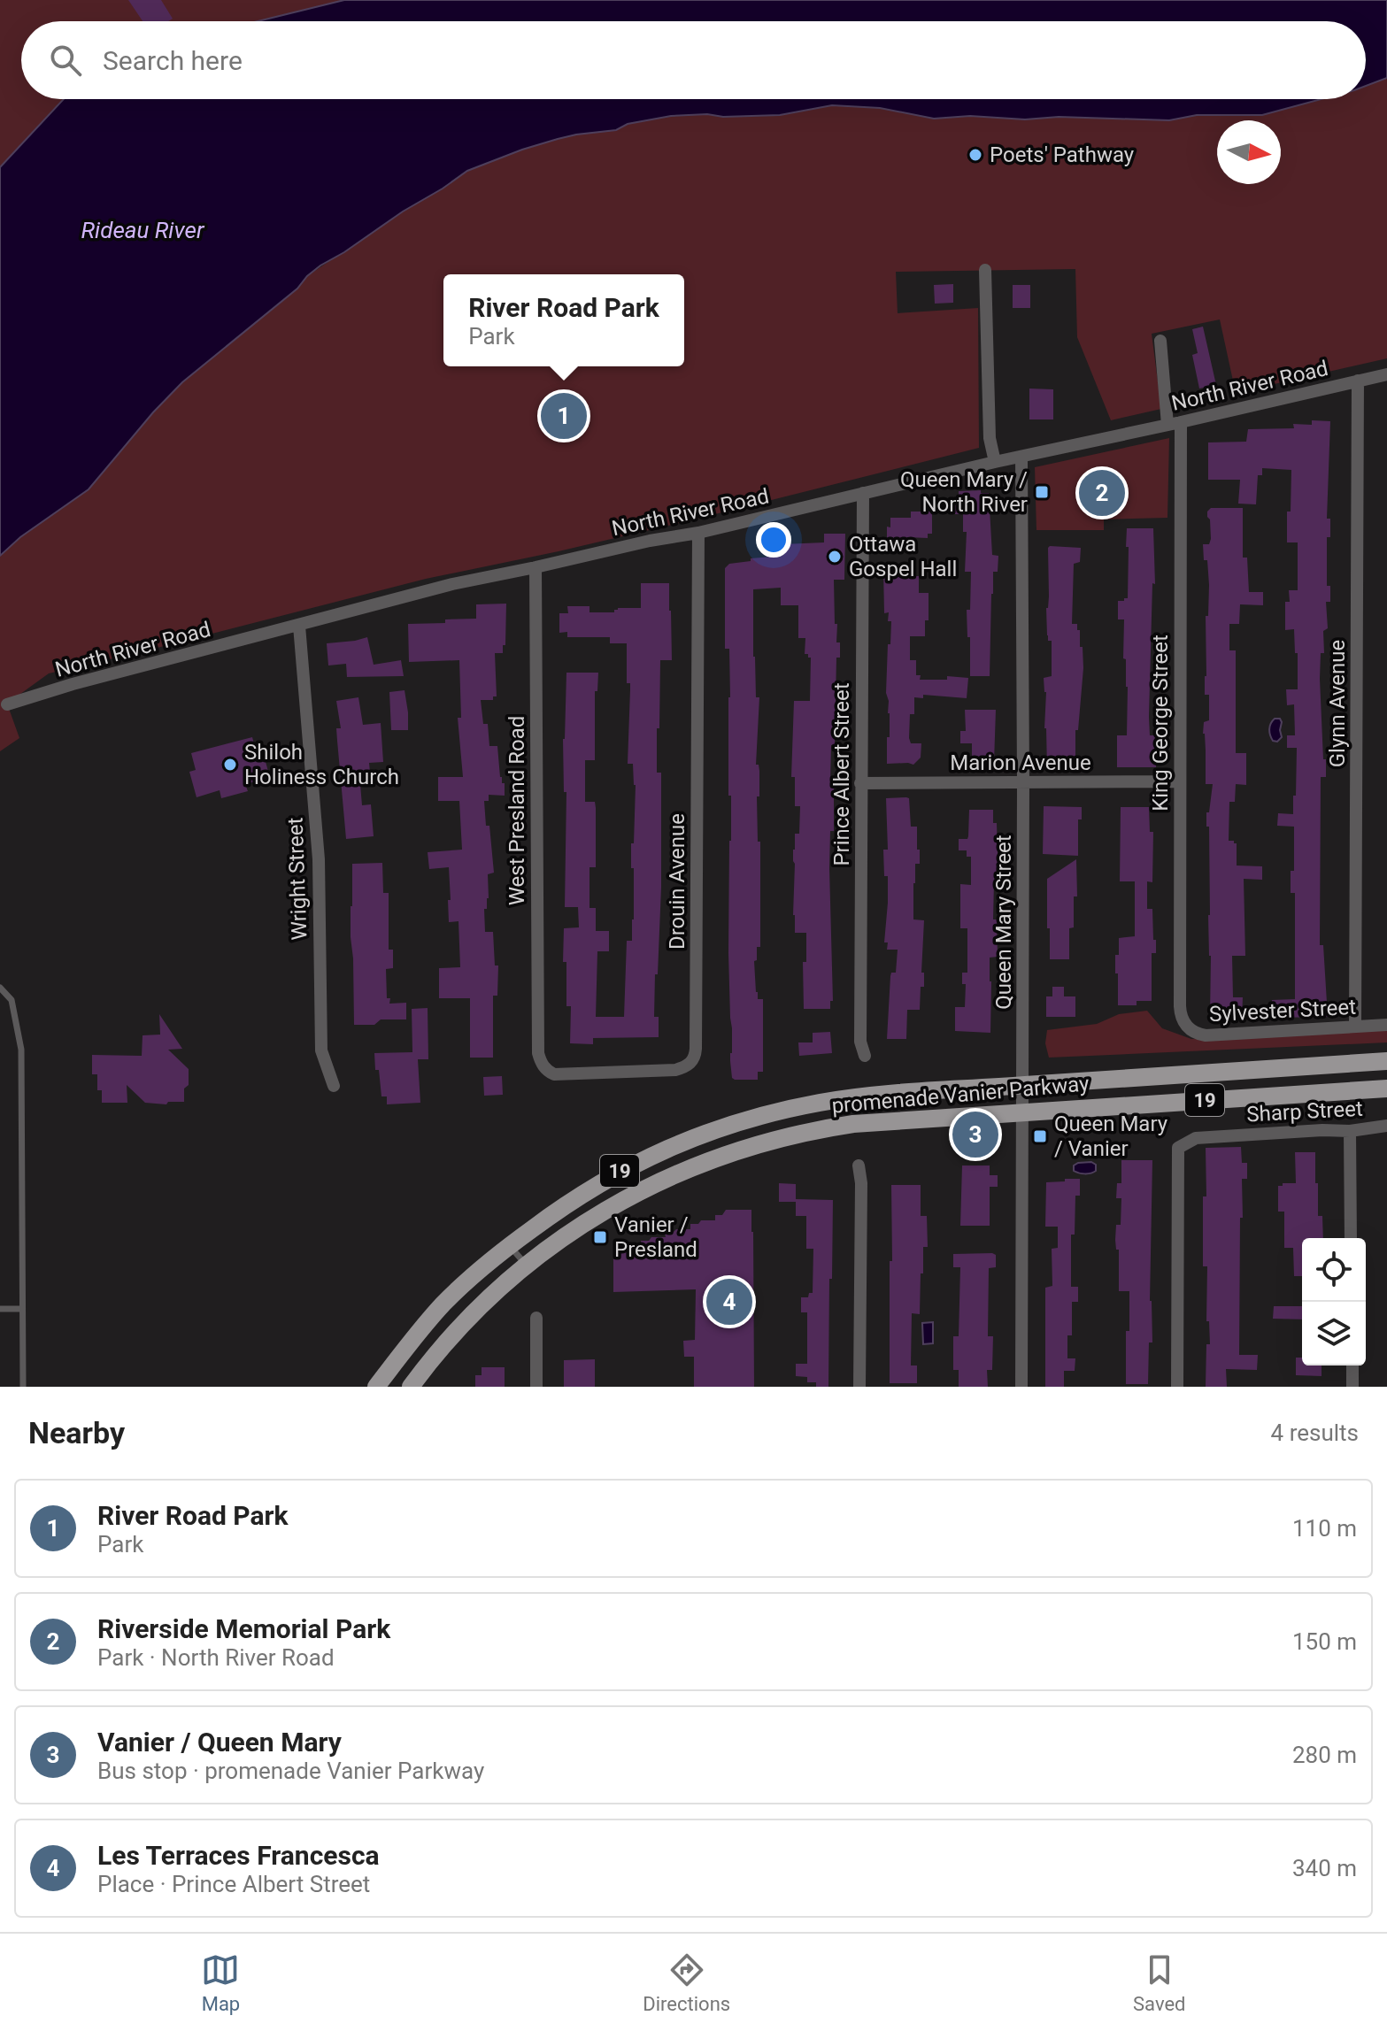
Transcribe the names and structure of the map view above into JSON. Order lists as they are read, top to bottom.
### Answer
{
  "streets": {
    "main road": ["promenade Vanier Parkway", "19"],
    "street": [
      "North River Road",
      "Glynn Avenue",
      "King George Street",
      "Marion Avenue",
      "Prince Albert Street",
      "West Presland Road",
      "Wright Street",
      "Drouin Avenue",
      "Queen Mary Street",
      "Sylvester Street",
      "Sharp Street"
    ]
  },
  "crossings": [
    ["North River Road", "Glynn Avenue"],
    ["North River Road", "King George Street"],
    ["North River Road", "Prince Albert Street"],
    ["North River Road", "West Presland Road"],
    ["North River Road", "Wright Street"],
    ["North River Road", "Drouin Avenue"],
    ["North River Road", "Queen Mary Street"],
    ["Glynn Avenue", "Sylvester Street"],
    ["King George Street", "Marion Avenue"],
    ["King George Street", "Sylvester Street"],
    ["Marion Avenue", "Prince Albert Street"],
    ["Marion Avenue", "Queen Mary Street"],
    ["West Presland Road", "Drouin Avenue"],
    ["Queen Mary Street", "promenade Vanier Parkway"],
    ["Queen Mary Street", "19"],
    ["promenade Vanier Parkway", "19"]
  ],
  "water": ["Rideau River"],
  "places": {
    "other": ["Poets' Pathway", "Ottawa Gospel Hall", "Shiloh Holiness Church"],
    "transit": ["Queen Mary / North River", "Queen Mary / Vanier", "Vanier / Presland"]
  },
  "north": "right",
  "page": {
    "search": "Search here",
    "popup": ["River Road Park", "Park"],
    "pins": [
      "1",
      "2",
      "3",
      "4"
    ],
    "heading": ["Nearby", "4 results"],
    "list": [
      {
        "mark": "1",
        "name": "River Road Park",
        "note": "Park",
        "value": "110 m"
      },
      {
        "mark": "2",
        "name": "Riverside Memorial Park",
        "note": "Park · North River Road",
        "value": "150 m"
      },
      {
        "mark": "3",
        "name": "Vanier / Queen Mary",
        "note": "Bus stop · promenade Vanier Parkway",
        "value": "280 m"
      },
      {
        "mark": "4",
        "name": "Les Terraces Francesca",
        "note": "Place · Prince Albert Street",
        "value": "340 m"
      }
    ],
    "nav": ["Map", "Directions", "Saved"]
  }
}
